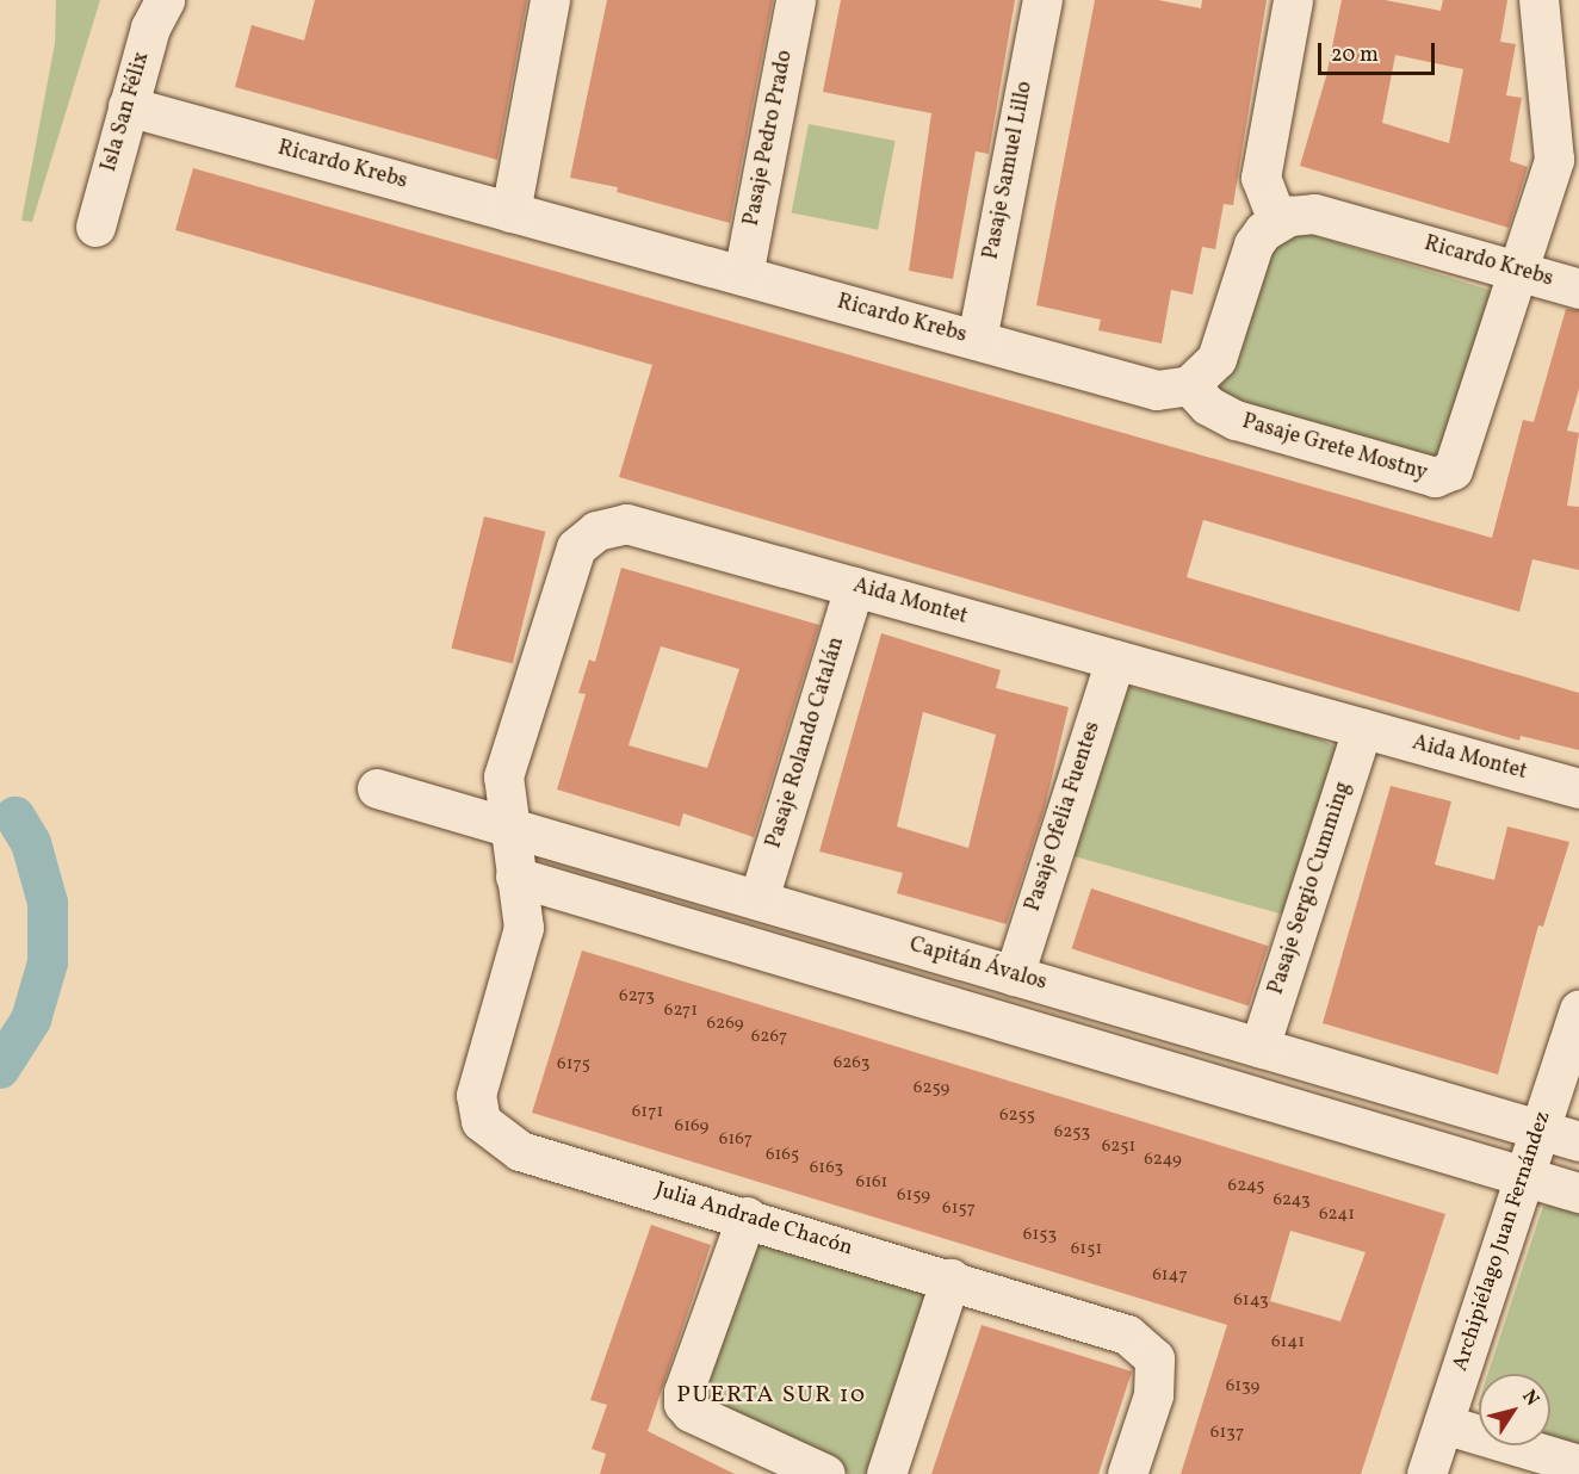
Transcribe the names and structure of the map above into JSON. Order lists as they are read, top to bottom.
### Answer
{
  "streets": {
    "street": [
      "Isla San Félix",
      "Pasaje Pedro Prado",
      "Ricardo Krebs",
      "Pasaje Samuel Lillo",
      "Pasaje Grete Mostny",
      "Aida Montet",
      "Pasaje Rolando Catalán",
      "Pasaje Ofelia Fuentes",
      "Pasaje Sergio Cumming",
      "Capitán Ávalos",
      "Julia Andrade Chacón",
      "Archipiélago Juan Fernández"
    ]
  },
  "crossings": [
    ["Isla San Félix", "Ricardo Krebs"],
    ["Pasaje Pedro Prado", "Ricardo Krebs"],
    ["Ricardo Krebs", "Pasaje Samuel Lillo"],
    ["Ricardo Krebs", "Pasaje Grete Mostny"],
    ["Aida Montet", "Pasaje Rolando Catalán"],
    ["Aida Montet", "Pasaje Ofelia Fuentes"],
    ["Aida Montet", "Pasaje Sergio Cumming"],
    ["Aida Montet", "Capitán Ávalos"],
    ["Aida Montet", "Julia Andrade Chacón"],
    ["Pasaje Rolando Catalán", "Capitán Ávalos"],
    ["Pasaje Ofelia Fuentes", "Capitán Ávalos"],
    ["Pasaje Sergio Cumming", "Capitán Ávalos"],
    ["Capitán Ávalos", "Archipiélago Juan Fernández"]
  ],
  "districts": ["PUERTA SUR 10"],
  "house_numbers": [
    "6273",
    "6271",
    "6269",
    "6267",
    "6263",
    "6175",
    "6259",
    "6171",
    "6255",
    "6169",
    "6253",
    "6167",
    "6251",
    "6165",
    "6249",
    "6163",
    "6161",
    "6245",
    "6159",
    "6243",
    "6157",
    "6241",
    "6153",
    "6151",
    "6147",
    "6143",
    "6141",
    "6139",
    "6137"
  ],
  "scale_bar": "20 m",
  "north": "top right"
}
